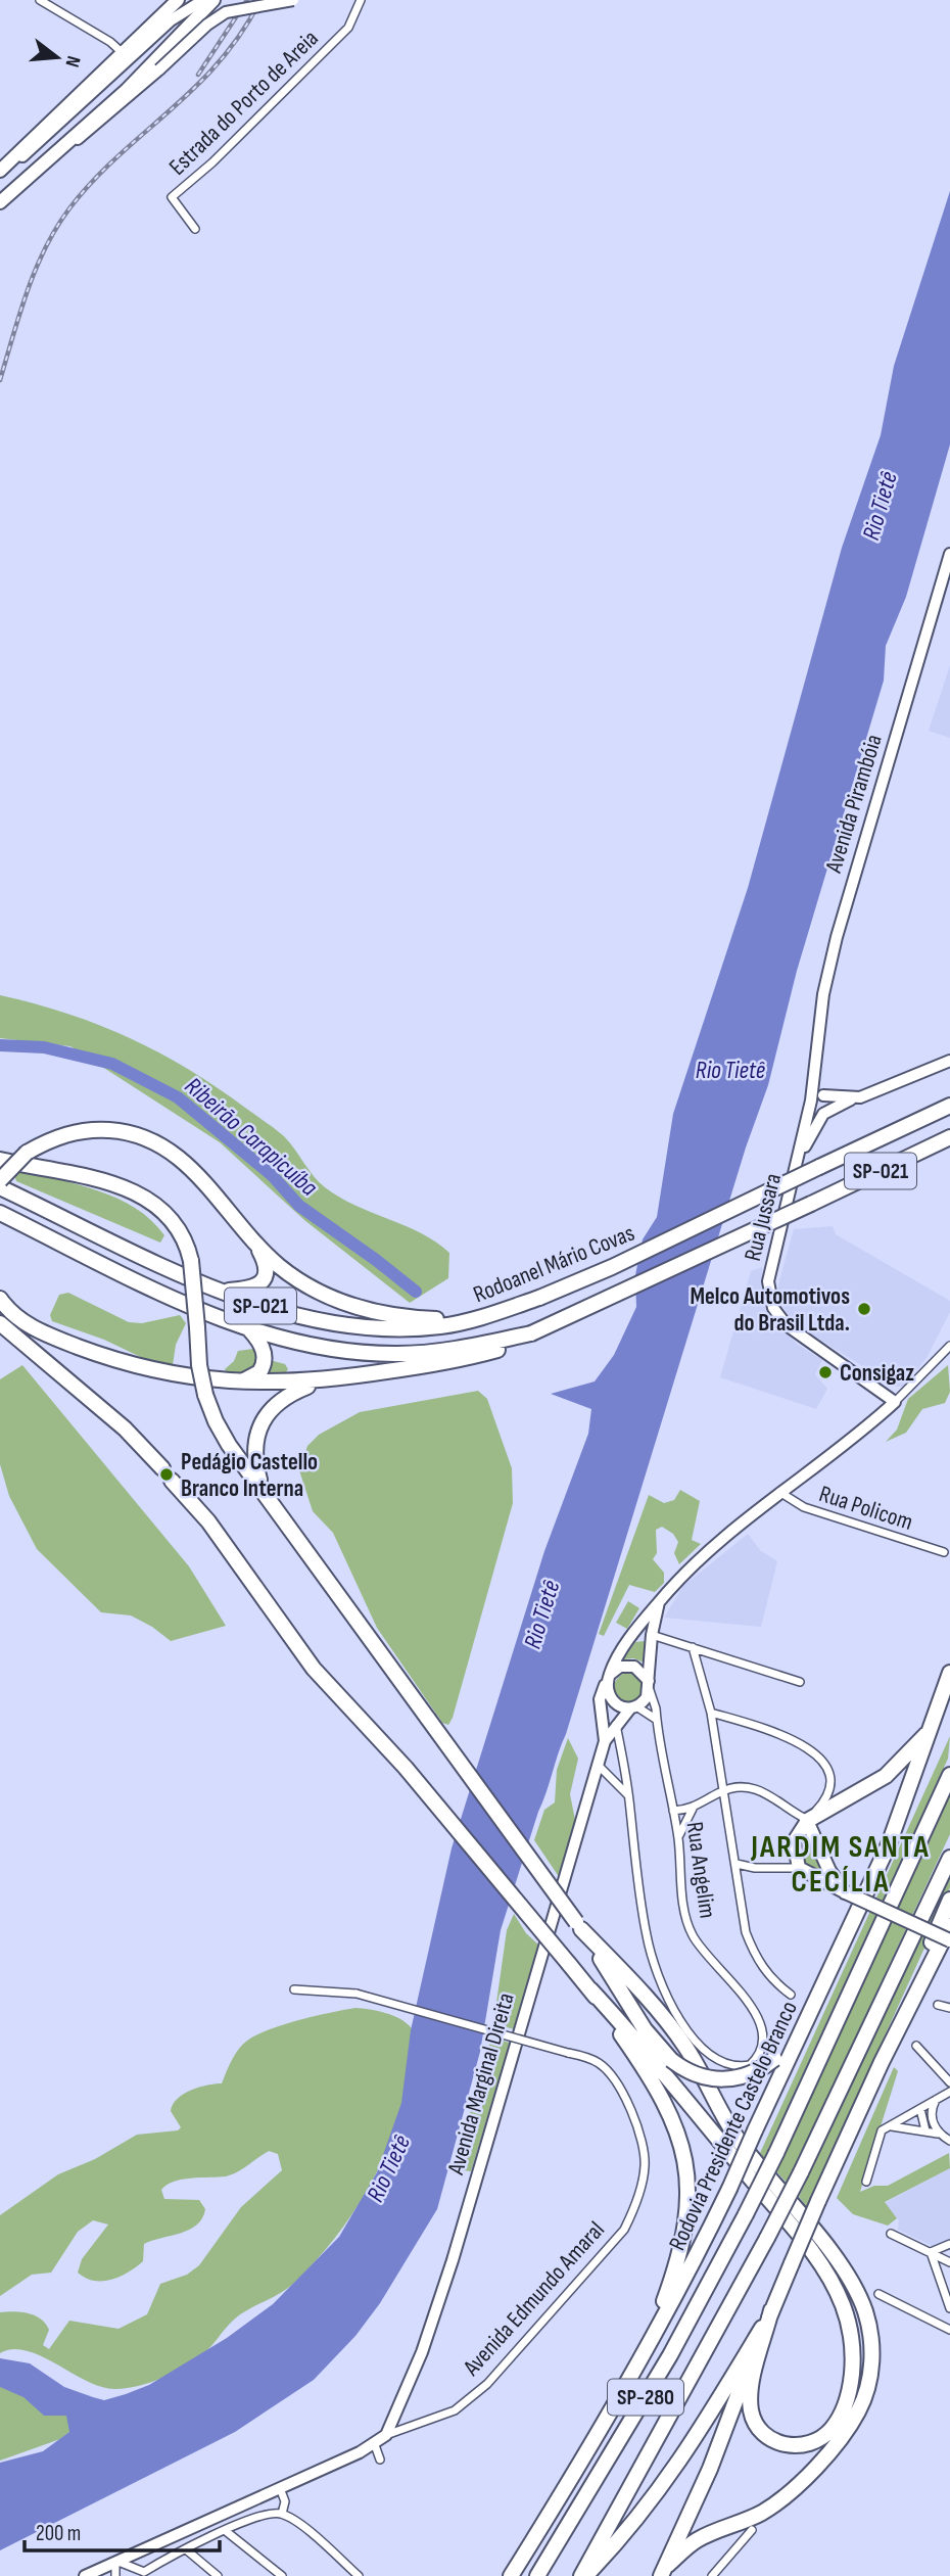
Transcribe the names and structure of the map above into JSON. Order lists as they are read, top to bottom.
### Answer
{
  "streets": {
    "highway": [
      "SP-021",
      "Rodoanel Mário Covas",
      "Rodovia Presidente Castelo Branco",
      "SP-280"
    ],
    "main road": [
      "Avenida Pirambóia",
      "Rua Jussara",
      "Avenida Marginal Direita",
      "Avenida Edmundo Amaral"
    ],
    "street": ["Estrada do Porto de Areia", "Rua Policom", "Rua Angelim"]
  },
  "crossings": [
    ["Avenida Pirambóia", "Rua Jussara"],
    ["Rua Angelim", "Avenida Marginal Direita"],
    ["Avenida Marginal Direita", "Avenida Edmundo Amaral"]
  ],
  "districts": ["JARDIM SANTA CECÍLIA"],
  "water": ["Rio Tietê", "Ribeirão Carapicuíba"],
  "places": ["Melco Automotivos do Brasil Ltda.", "Consigaz", "Pedágio Castello Branco Interna"],
  "scale_bar": "200 m",
  "north": "right"
}
